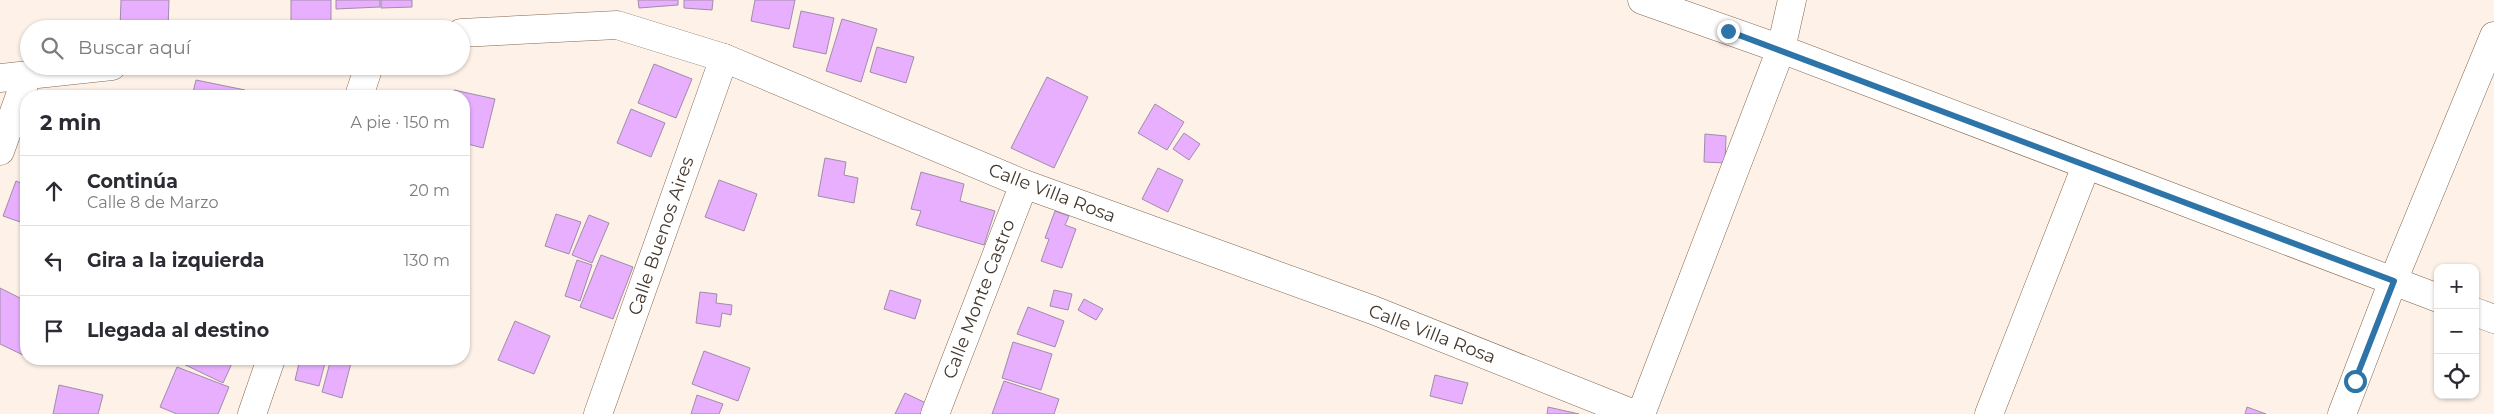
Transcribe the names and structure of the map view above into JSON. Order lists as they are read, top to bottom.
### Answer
{
  "streets": {
    "street": ["Calle Villa Rosa", "Calle Buenos Aires", "Calle Monte Castro"]
  },
  "crossings": [
    ["Calle Villa Rosa", "Calle Buenos Aires"],
    ["Calle Villa Rosa", "Calle Monte Castro"]
  ],
  "page": {
    "search": "Buscar aquí",
    "heading": ["2 min", "A pie · 150 m"],
    "list": [
      ["Continúa", "Calle 8 de Marzo", "20 m"],
      ["Gira a la izquierda", "130 m"],
      "Llegada al destino"
    ],
    "map_buttons": ["+", "−"]
  }
}
